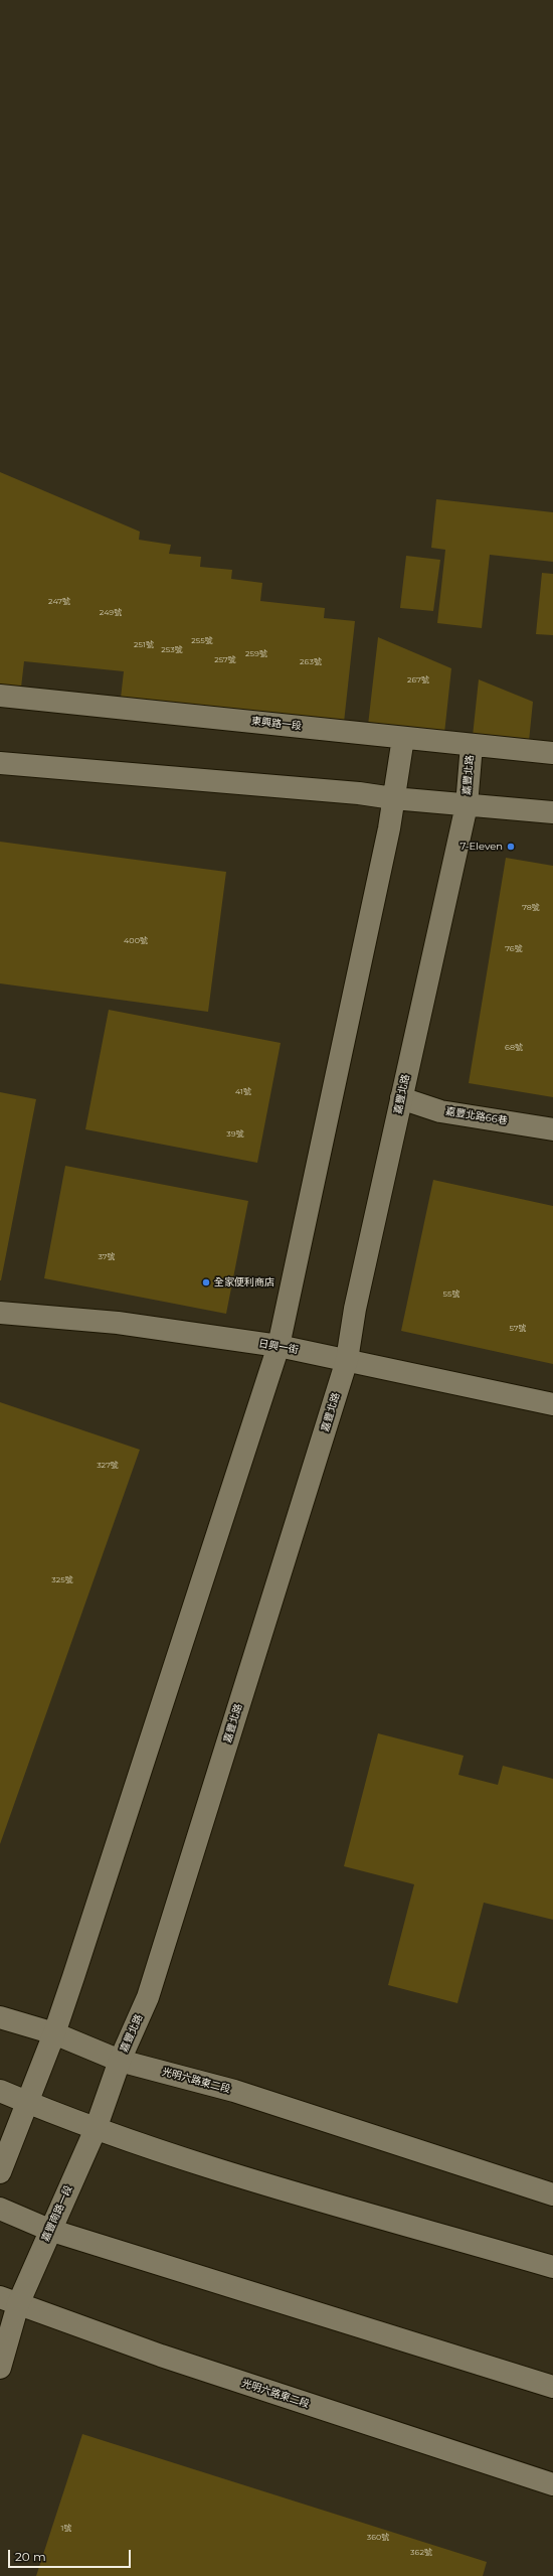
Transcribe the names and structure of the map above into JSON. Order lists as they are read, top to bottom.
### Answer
{
  "streets": {
    "street": [
      "東興路一段",
      "嘉豐北路",
      "嘉豐北路66巷",
      "日興一街",
      "光明六路東二段",
      "嘉豐南路一段"
    ]
  },
  "crossings": [
    ["東興路一段", "嘉豐北路"],
    ["嘉豐北路", "嘉豐北路66巷"],
    ["嘉豐北路", "日興一街"],
    ["嘉豐北路", "光明六路東二段"],
    ["嘉豐北路", "嘉豐南路一段"],
    ["光明六路東二段", "嘉豐南路一段"]
  ],
  "places": ["7-Eleven", "全家便利商店"],
  "house_numbers": [
    "247號",
    "249號",
    "255號",
    "251號",
    "253號",
    "259號",
    "257號",
    "263號",
    "267號",
    "78號",
    "400號",
    "76號",
    "68號",
    "41號",
    "39號",
    "37號",
    "55號",
    "57號",
    "327號",
    "325號",
    "1號",
    "360號",
    "362號"
  ],
  "scale_bar": "20 m"
}
